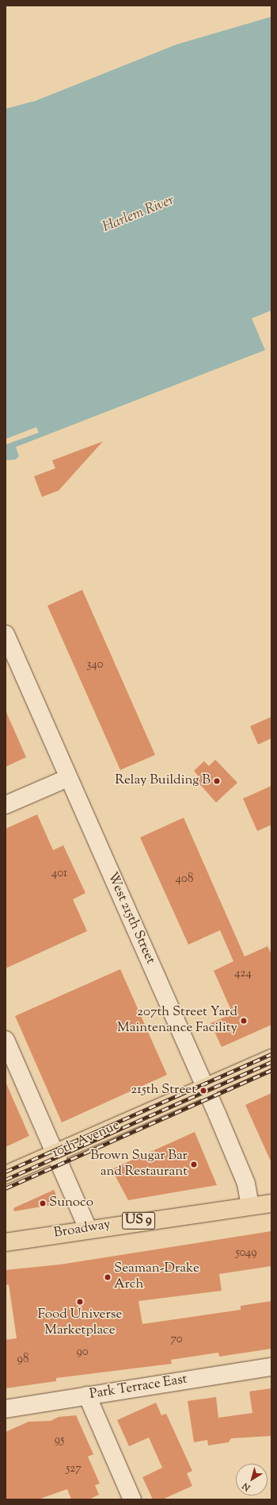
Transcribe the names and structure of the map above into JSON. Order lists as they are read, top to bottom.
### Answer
{
  "streets": {
    "main road": ["10th Avenue", "US 9", "Broadway"],
    "street": ["West 215th Street", "Park Terrace East"]
  },
  "crossings": [
    ["West 215th Street", "10th Avenue"],
    ["West 215th Street", "Broadway"]
  ],
  "water": ["Harlem River"],
  "places": [
    "Relay Building B",
    "207th Street Yard Maintenance Facility",
    "215th Street",
    "Brown Sugar Bar and Restaurant",
    "Sunoco",
    "Seaman-Drake Arch",
    "Food Universe Marketplace"
  ],
  "house_numbers": [
    "340",
    "401",
    "408",
    "424",
    "5049",
    "70",
    "90",
    "98",
    "95",
    "527"
  ],
  "north": "bottom left"
}
